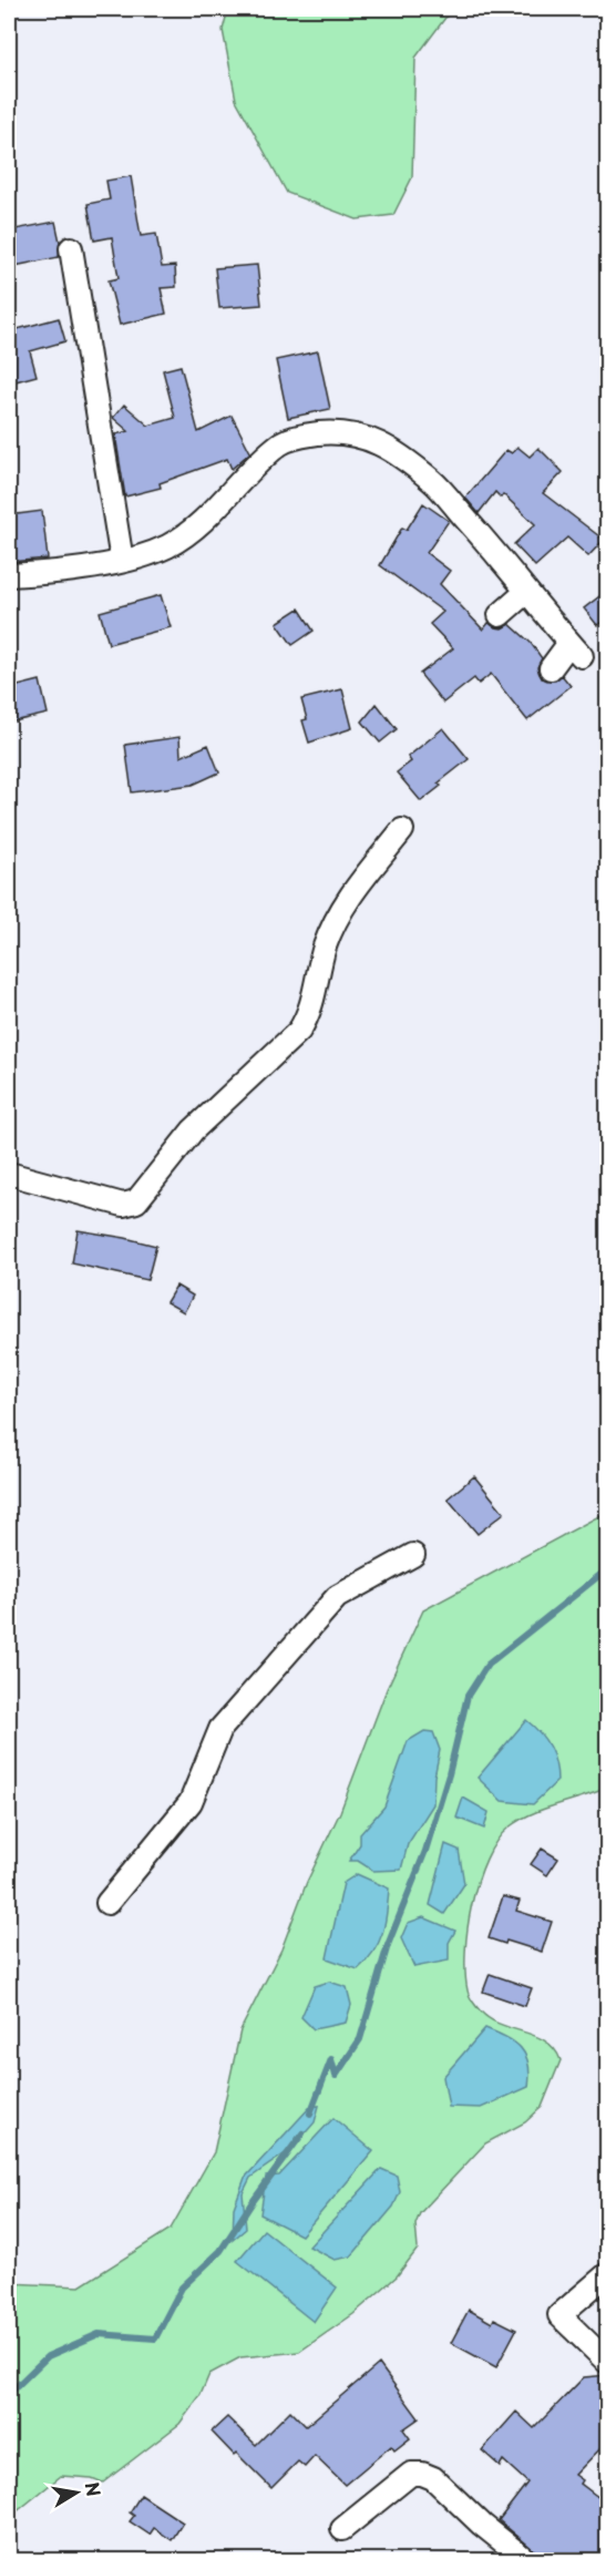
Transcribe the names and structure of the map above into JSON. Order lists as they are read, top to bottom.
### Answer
{
  "north": "right"
}
